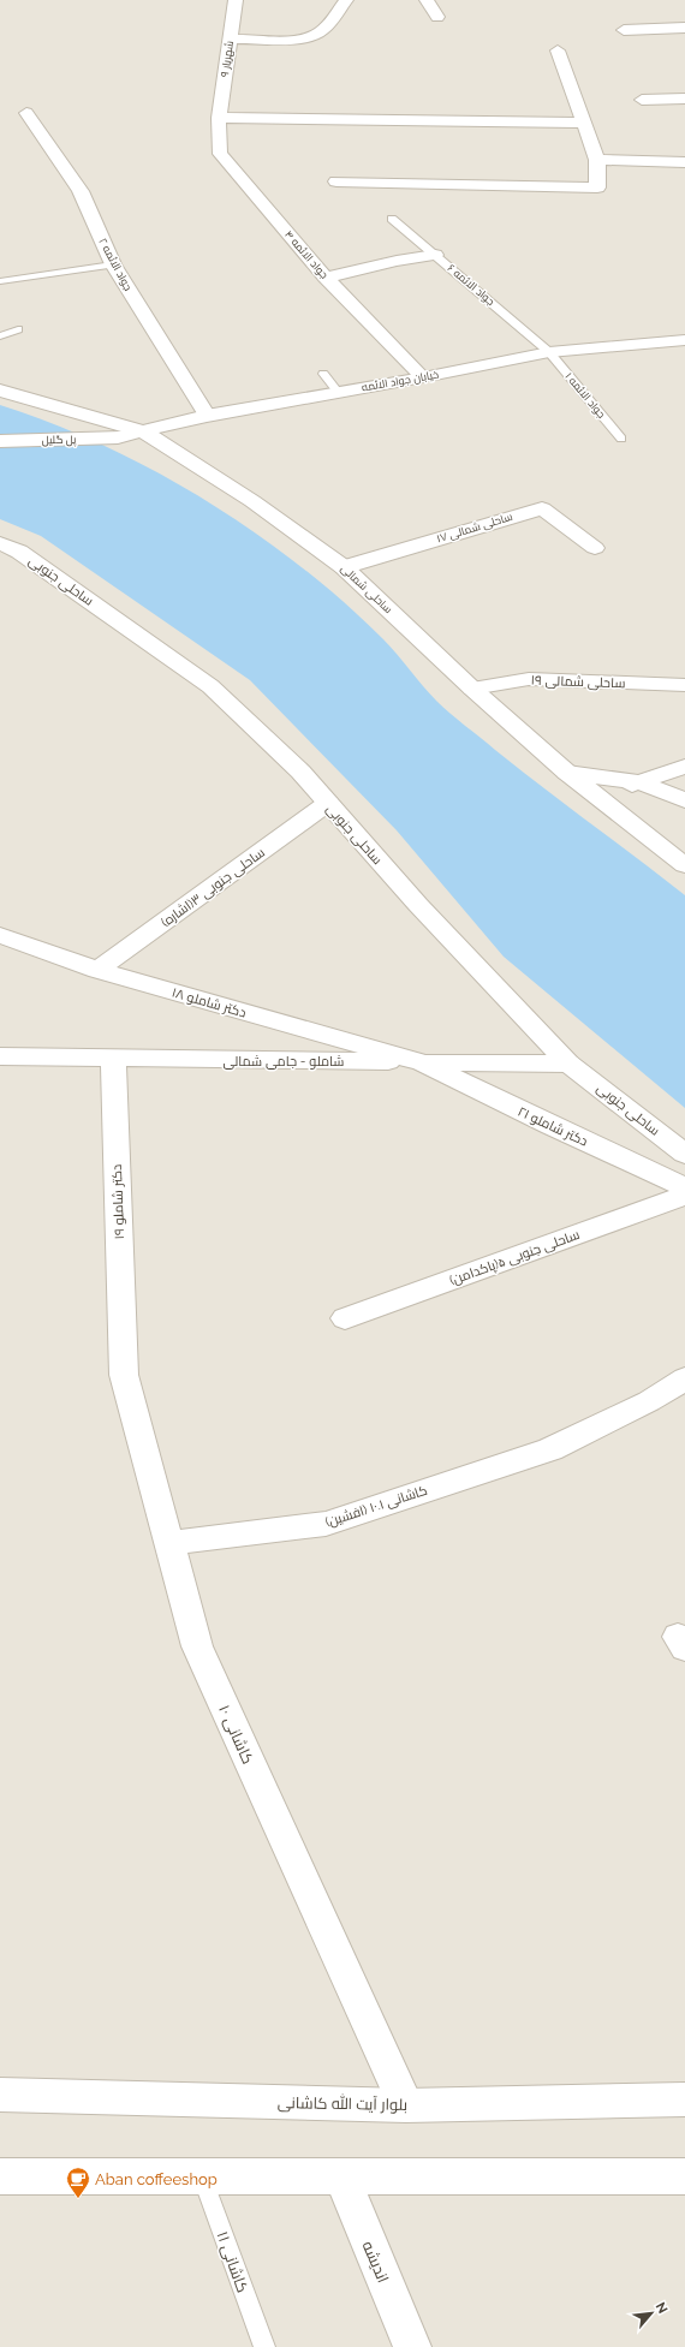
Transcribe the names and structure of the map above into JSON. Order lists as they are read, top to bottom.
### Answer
{
  "streets": {
    "street": [
      "شهریار ۹",
      "جواد الائمه ۴",
      "جواد الائمه ۲",
      "خیابان جواد الائمه",
      "پل گلیل",
      "ساحلی شمالی ۱۷",
      "ساحلی جنوبی",
      "ساحلی شمالی",
      "ساحلی شمالی ۱۹",
      "ساحلی جنوبی ۳(اشاره)",
      "دکتر شاملو ۱۸",
      "شاملو - جامی شمالی",
      "دکتر شاملو ۲۱",
      "دکتر شاملو ۱۹",
      "ساحلی جنوبی ۵(پاکدامن)",
      "کاشانی ۱۰.۱ (افشین)",
      "کاشانی ۱۰",
      "بلوار آیت الله کاشانی",
      "اندیشه"
    ],
    "lane": ["جواد الائمه ۶", "جواد الائمه ۱", "کاشانی ۱۱"]
  },
  "crossings": [
    ["شهریار ۹", "جواد الائمه ۴"],
    ["جواد الائمه ۴", "خیابان جواد الائمه"],
    ["جواد الائمه ۲", "خیابان جواد الائمه"],
    ["جواد الائمه ۶", "خیابان جواد الائمه"],
    ["جواد الائمه ۶", "جواد الائمه ۱"],
    ["خیابان جواد الائمه", "جواد الائمه ۱"],
    ["خیابان جواد الائمه", "پل گلیل"],
    ["خیابان جواد الائمه", "ساحلی شمالی"],
    ["ساحلی شمالی ۱۷", "ساحلی شمالی"],
    ["ساحلی جنوبی", "ساحلی جنوبی ۳(اشاره)"],
    ["ساحلی جنوبی", "شاملو - جامی شمالی"],
    ["ساحلی شمالی", "ساحلی شمالی ۱۹"],
    ["ساحلی جنوبی ۳(اشاره)", "دکتر شاملو ۱۸"],
    ["دکتر شاملو ۱۸", "شاملو - جامی شمالی"],
    ["دکتر شاملو ۱۸", "دکتر شاملو ۲۱"],
    ["شاملو - جامی شمالی", "دکتر شاملو ۲۱"],
    ["شاملو - جامی شمالی", "دکتر شاملو ۱۹"],
    ["دکتر شاملو ۱۹", "کاشانی ۱۰"],
    ["کاشانی ۱۰.۱ (افشین)", "کاشانی ۱۰"],
    ["کاشانی ۱۰", "بلوار آیت الله کاشانی"]
  ],
  "places": {
    "cafe": ["Aban coffeeshop"]
  },
  "north": "top right"
}
